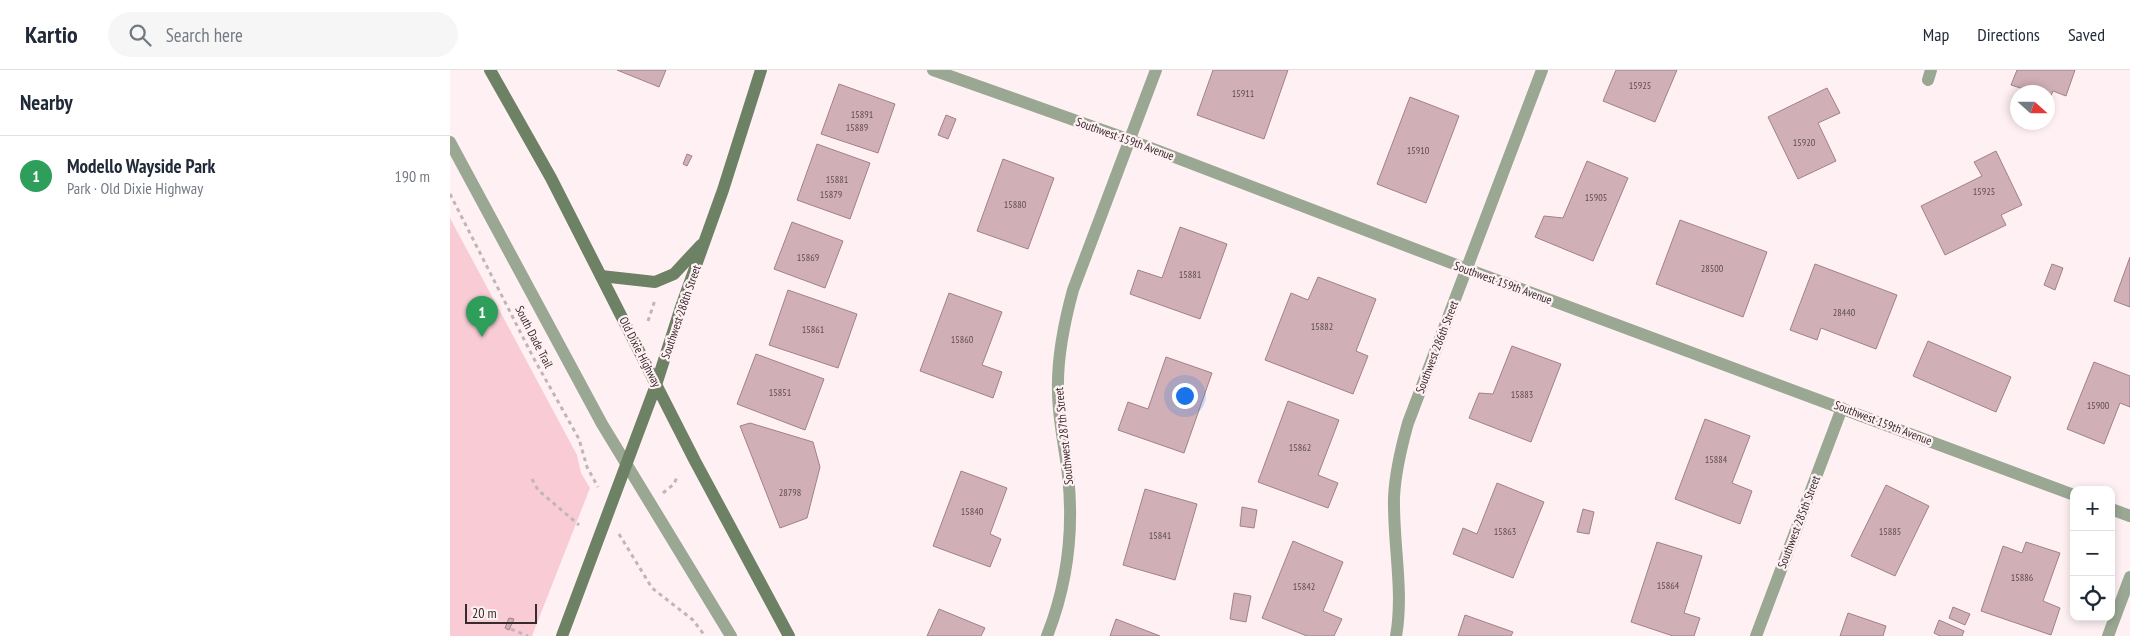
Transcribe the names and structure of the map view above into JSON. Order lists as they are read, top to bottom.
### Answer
{
  "streets": {
    "street": [
      "Southwest 159th Avenue",
      "Southwest 288th Street",
      "Southwest 286th Street",
      "Old Dixie Highway",
      "Southwest 287th Street",
      "Southwest 285th Street"
    ],
    "path": ["South Dade Trail"]
  },
  "crossings": [
    ["Southwest 159th Avenue", "Southwest 286th Street"],
    ["Southwest 159th Avenue", "Southwest 287th Street"],
    ["Southwest 159th Avenue", "Southwest 285th Street"],
    ["Southwest 288th Street", "Old Dixie Highway"]
  ],
  "house_numbers": [
    "15925",
    "15911",
    "15891",
    "15889",
    "15920",
    "15910",
    "15881",
    "15925",
    "15879",
    "15905",
    "15880",
    "15869",
    "28500",
    "15881",
    "28440",
    "15882",
    "15861",
    "15860",
    "15851",
    "15883",
    "15900",
    "15862",
    "15884",
    "28798",
    "15840",
    "15863",
    "15885",
    "15841",
    "15886",
    "15864",
    "15842"
  ],
  "scale_bar": "20 m",
  "north": "right",
  "page": {
    "header": "Kartio",
    "search": "Search here",
    "nav": ["Map", "Directions", "Saved"],
    "heading": "Nearby",
    "list": [
      {
        "mark": "1",
        "name": "Modello Wayside Park",
        "note": "Park · Old Dixie Highway",
        "value": "190 m"
      }
    ],
    "pins": "1",
    "map_buttons": ["+", "−"],
    "scale": "20 m"
  }
}
